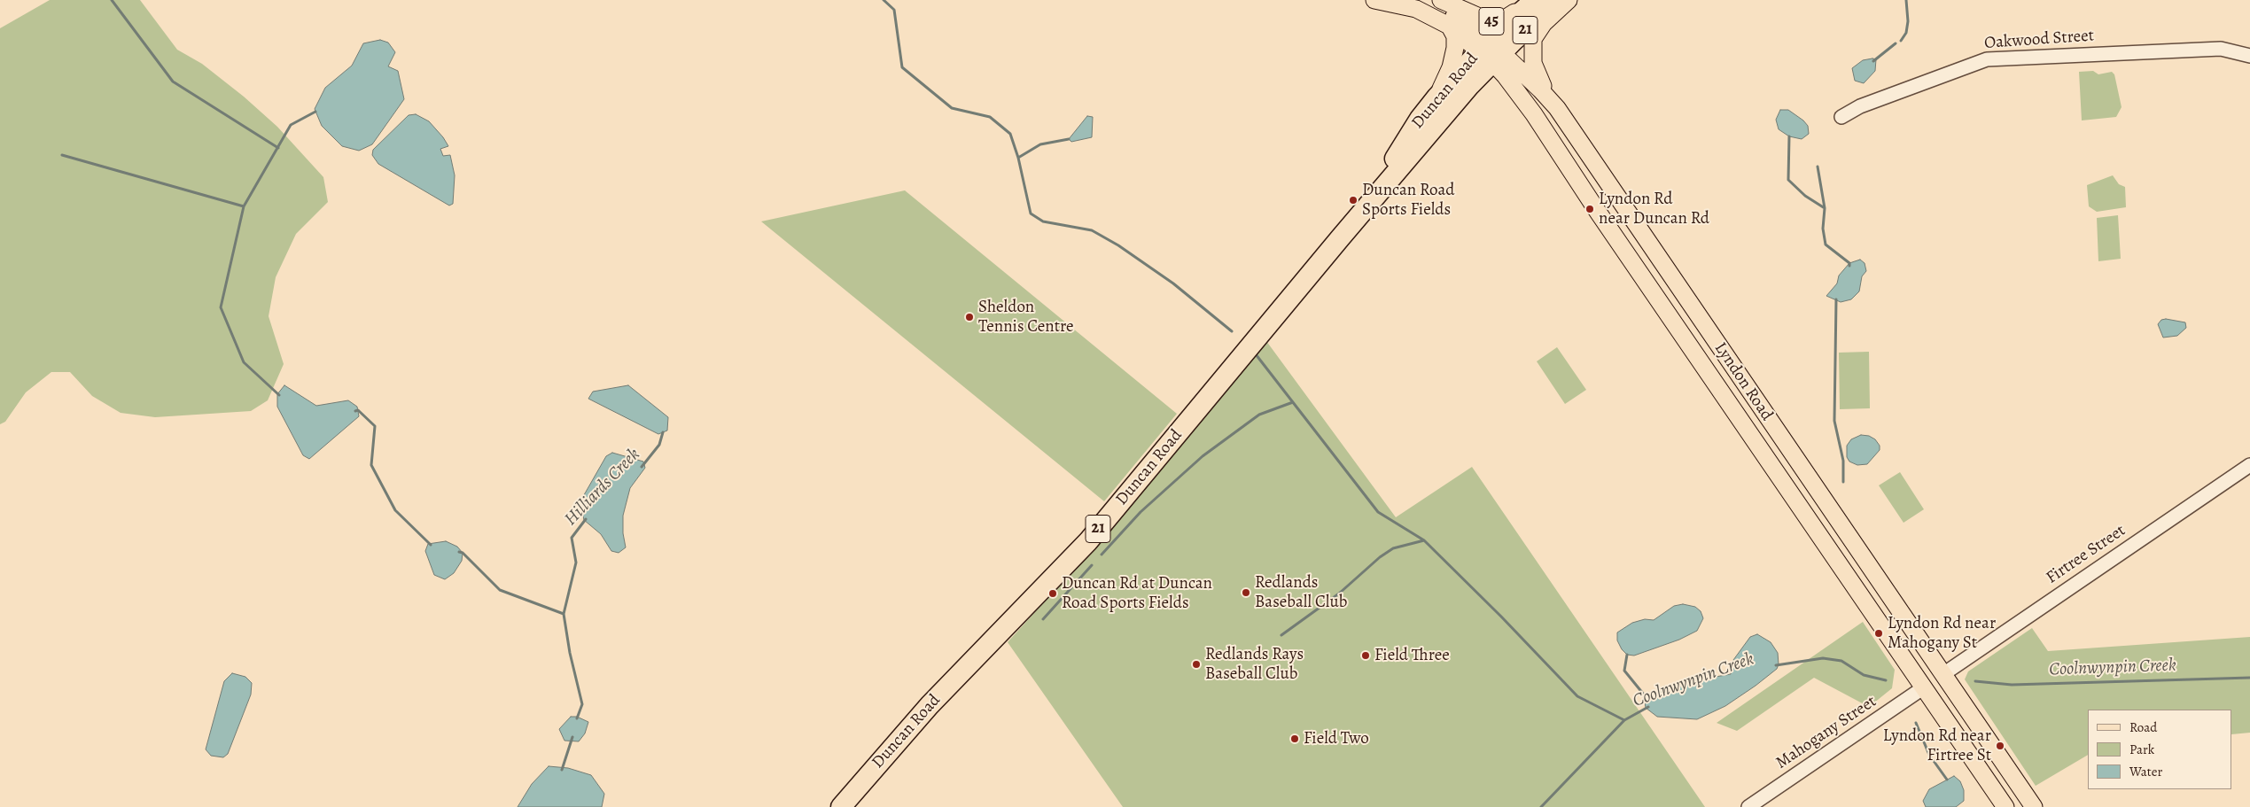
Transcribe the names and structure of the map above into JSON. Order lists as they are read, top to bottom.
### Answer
{
  "streets": {
    "highway": ["21", "Duncan Road"],
    "main road": ["45", "Lyndon Road"],
    "street": ["Oakwood Street", "Firtree Street", "Mahogany Street"]
  },
  "crossings": [
    ["45", "21"],
    ["45", "Duncan Road"],
    ["45", "Lyndon Road"],
    ["21", "Duncan Road"],
    ["21", "Lyndon Road"],
    ["Duncan Road", "Lyndon Road"],
    ["Lyndon Road", "Firtree Street"],
    ["Lyndon Road", "Mahogany Street"]
  ],
  "water": ["Hilliards Creek", "Coolnwynpin Creek"],
  "places": [
    "Duncan Road Sports Fields",
    "Lyndon Rd near Duncan Rd",
    "Sheldon Tennis Centre",
    "Redlands Baseball Club",
    "Duncan Rd at Duncan Road Sports Fields",
    "Lyndon Rd near Mahogany St",
    "Field Three",
    "Redlands Rays Baseball Club",
    "Field Two",
    "Lyndon Rd near Firtree St"
  ],
  "legend": ["Road", "Park", "Water"]
}
